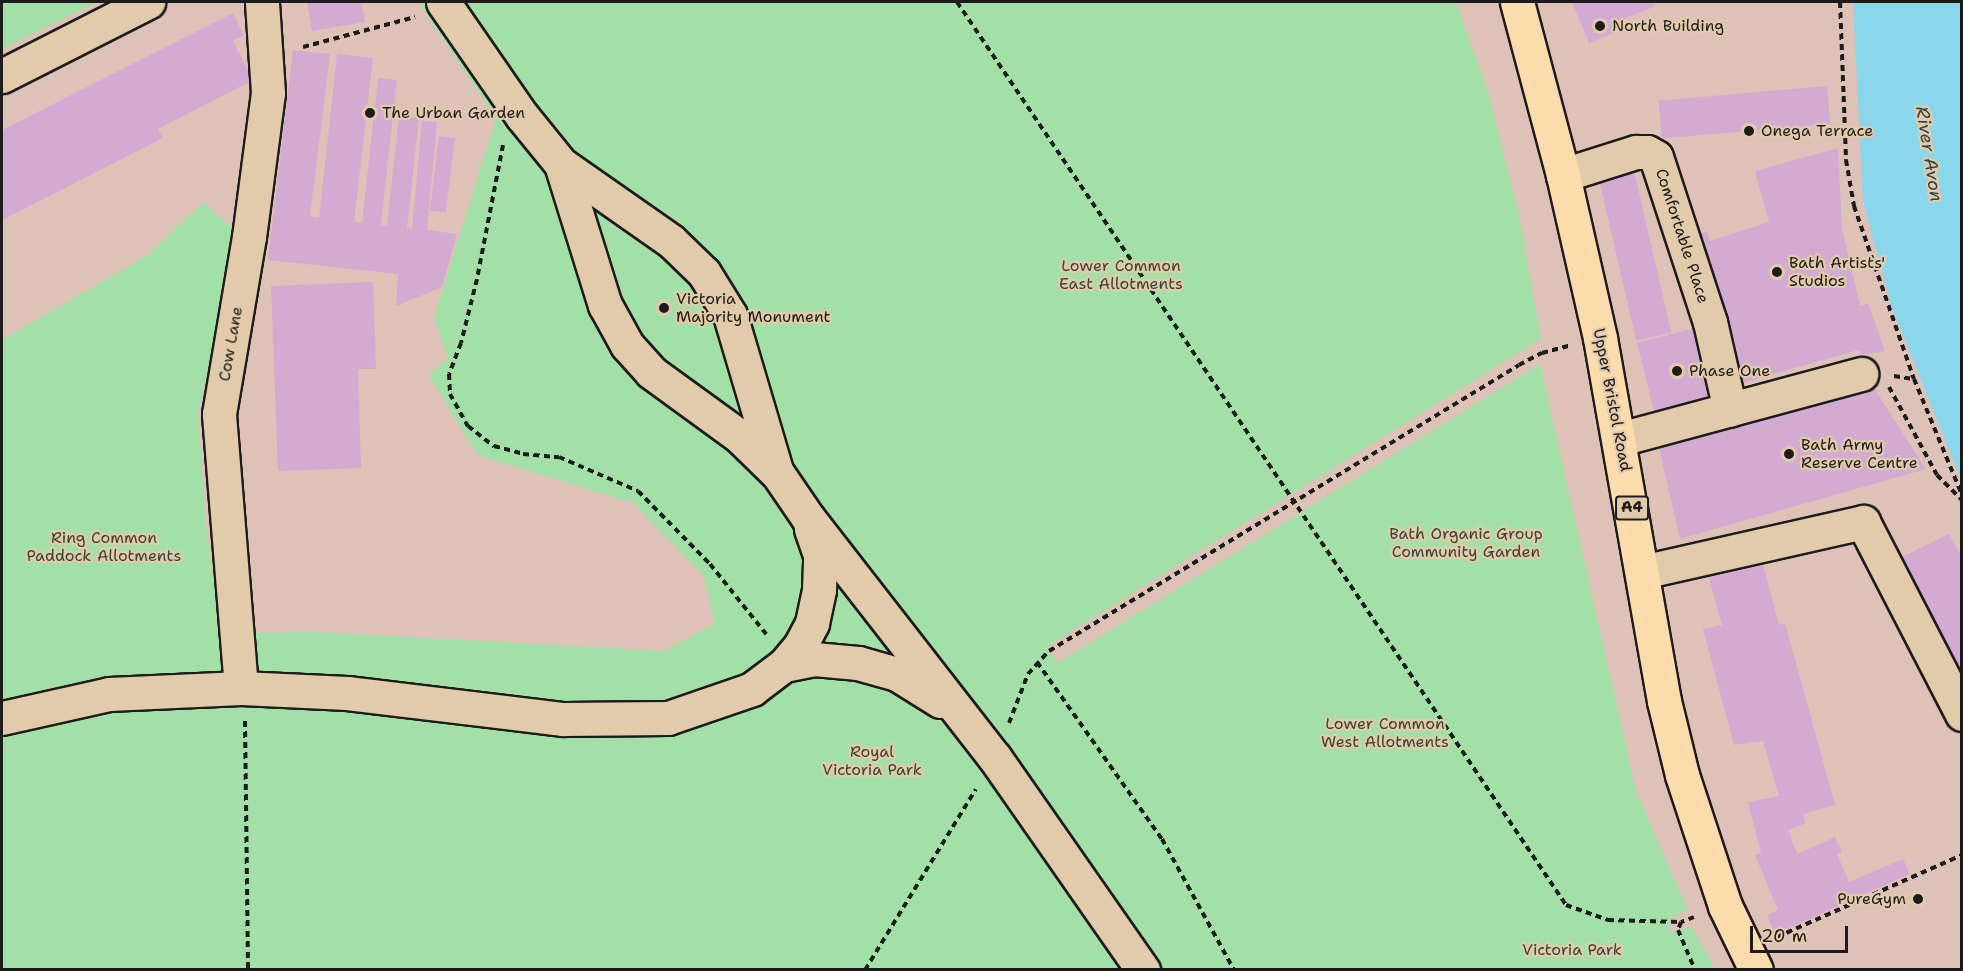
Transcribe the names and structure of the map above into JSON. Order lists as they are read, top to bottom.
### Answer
{
  "streets": {
    "main road": ["Upper Bristol Road", "A4"],
    "street": ["Comfortable Place", "Cow Lane"]
  },
  "crossings": [
    ["Comfortable Place", "Upper Bristol Road"]
  ],
  "water": ["River Avon"],
  "parks": [
    "Lower Common East Allotments",
    "Bath Organic Group Community Garden",
    "Ring Common Paddock Allotments",
    "Lower Common West Allotments",
    "Royal Victoria Park",
    "Victoria Park"
  ],
  "places": [
    "North Building",
    "The Urban Garden",
    "Onega Terrace",
    "Bath Artists' Studios",
    "Victoria Majority Monument",
    "Phase One",
    "Bath Army Reserve Centre",
    "PureGym"
  ],
  "scale_bar": "20 m"
}
